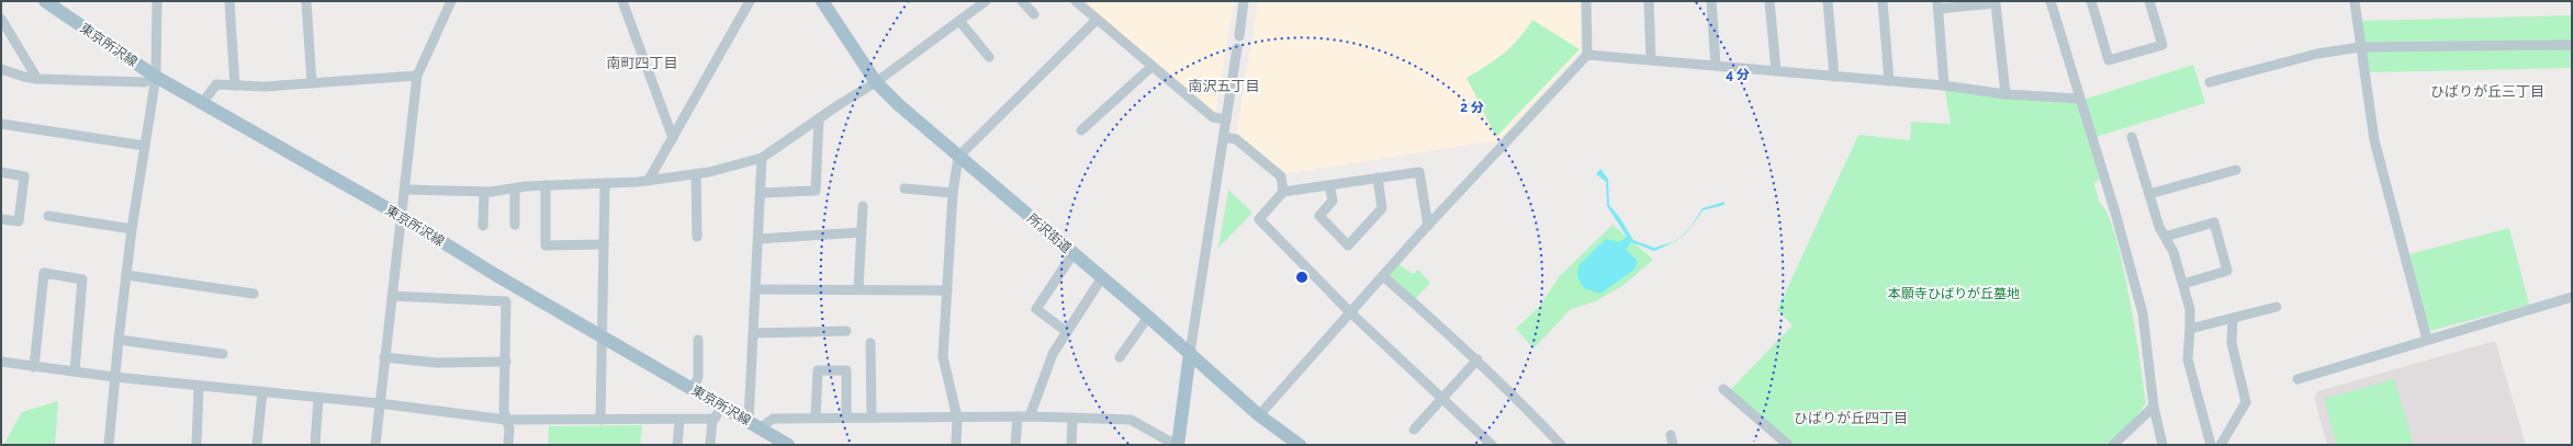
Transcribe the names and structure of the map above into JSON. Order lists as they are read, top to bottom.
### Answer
{
  "streets": {
    "main road": ["東京所沢線", "所沢街道"]
  },
  "districts": [
    "南町四丁目",
    "南沢五丁目",
    "ひばりが丘三丁目",
    "ひばりが丘四丁目"
  ],
  "parks": ["本願寺ひばりが丘墓地"],
  "rings": ["4 分", "2 分"]
}
